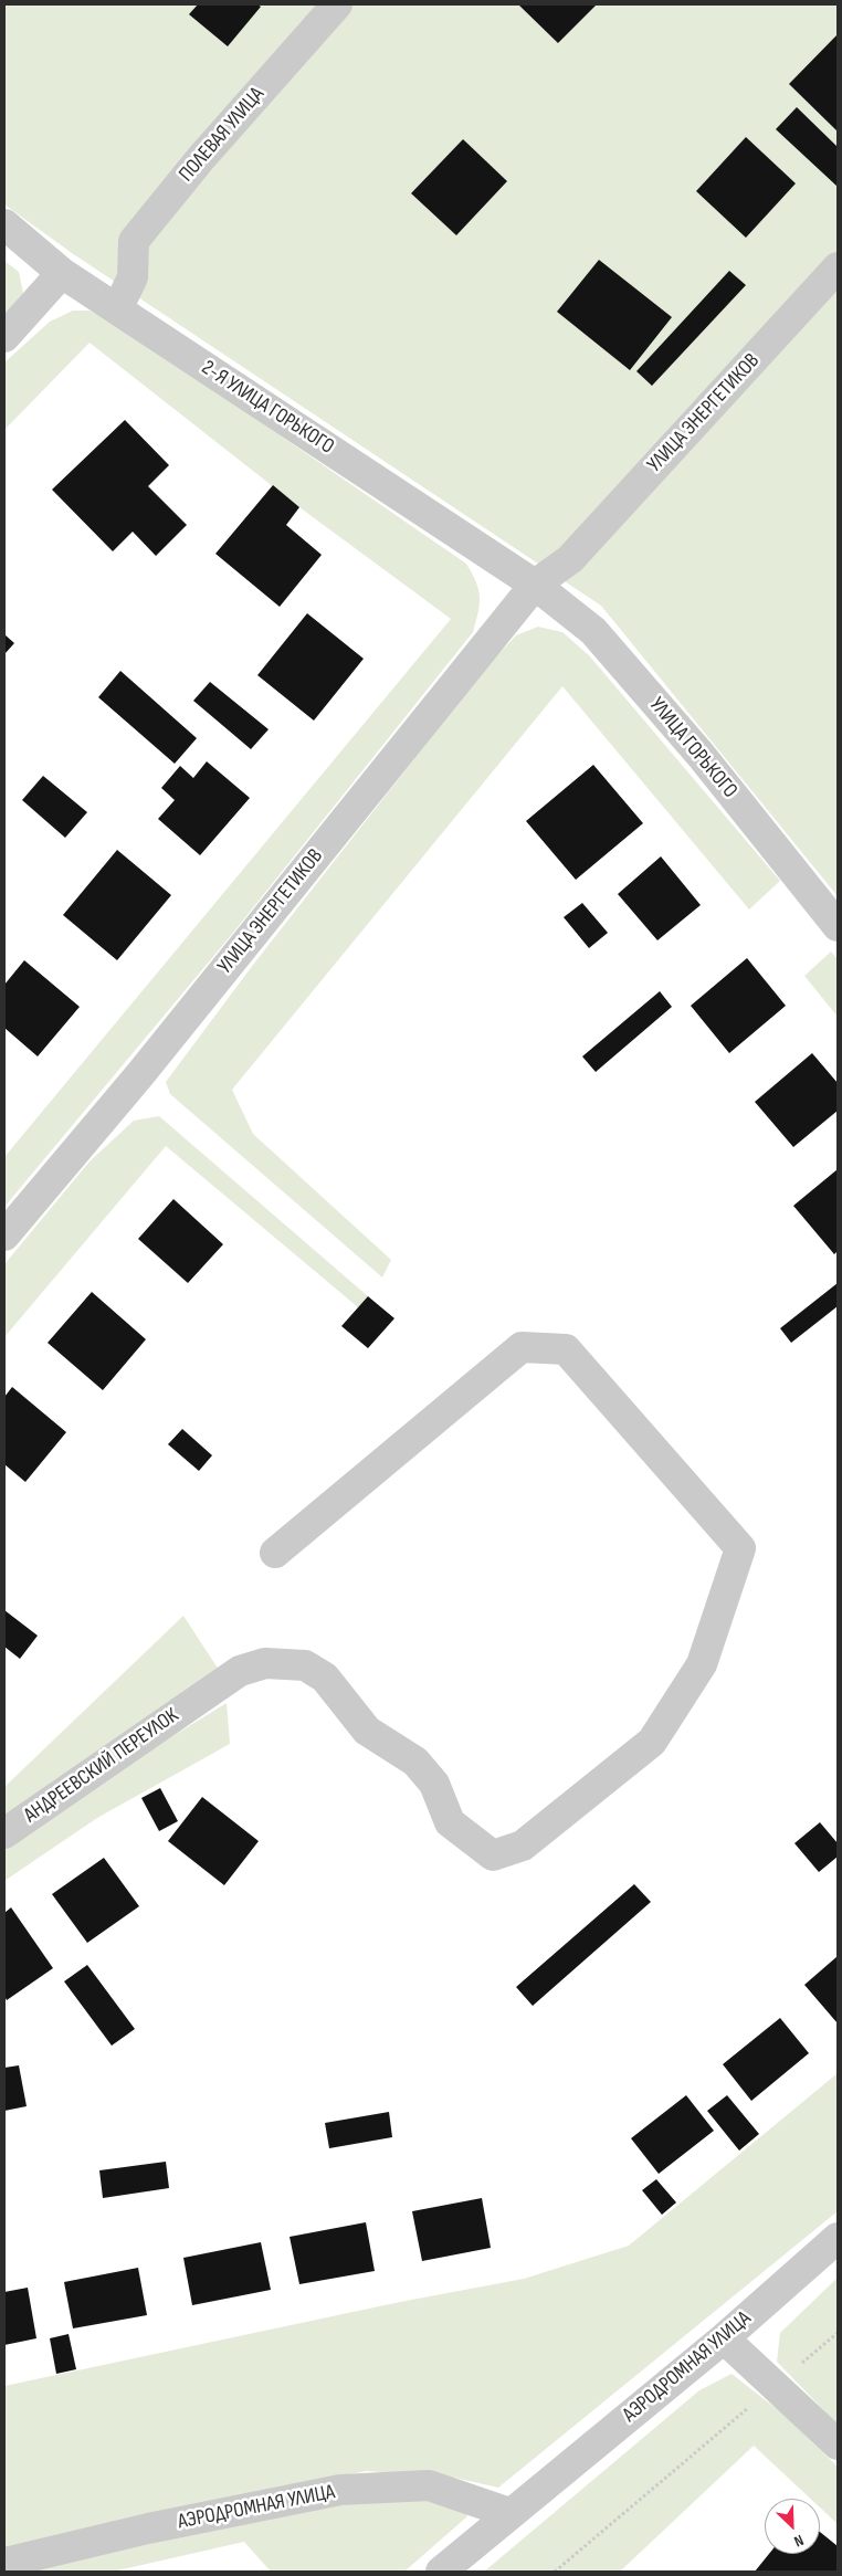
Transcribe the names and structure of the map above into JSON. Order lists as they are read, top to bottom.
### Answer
{
  "streets": {
    "street": [
      "ПОЛЕВАЯ УЛИЦА",
      "2-Я УЛИЦА ГОРЬКОГО",
      "УЛИЦА ЭНЕРГЕТИКОВ",
      "УЛИЦА ГОРЬКОГО",
      "АНДРЕЕВСКИЙ ПЕРЕУЛОК",
      "АЭРОДРОМНАЯ УЛИЦА"
    ]
  },
  "crossings": [
    ["ПОЛЕВАЯ УЛИЦА", "2-Я УЛИЦА ГОРЬКОГО"],
    ["2-Я УЛИЦА ГОРЬКОГО", "УЛИЦА ЭНЕРГЕТИКОВ"],
    ["2-Я УЛИЦА ГОРЬКОГО", "УЛИЦА ГОРЬКОГО"],
    ["УЛИЦА ЭНЕРГЕТИКОВ", "УЛИЦА ГОРЬКОГО"]
  ],
  "north": "bottom right"
}
